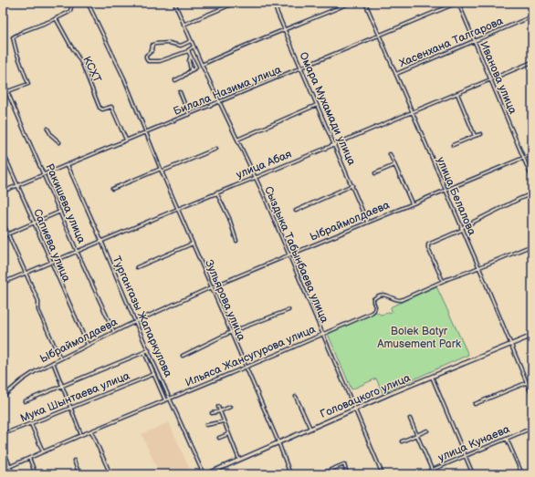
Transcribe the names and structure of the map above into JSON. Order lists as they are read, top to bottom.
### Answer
{
  "streets": {
    "main road": ["Головацкого улица"],
    "street": [
      "Хасенхана Талгарова",
      "КСХТ",
      "Иванова улица",
      "Билала Назима улица",
      "Омара Мухамади улица",
      "улица Абая",
      "улица Белалова",
      "Ракишева улица",
      "Ыбраймолдаева",
      "Сапиева улица",
      "Сыздыка Табынбаева улица",
      "Зульярова улица",
      "Тургангазы Жапаркулова",
      "Ильяса Жансугурова улица",
      "Мука Шынтаева улица",
      "улица Кунаева"
    ]
  },
  "crossings": [
    ["Хасенхана Талгарова", "Иванова улица"],
    ["Хасенхана Талгарова", "улица Белалова"],
    ["КСХТ", "Билала Назима улица"],
    ["Иванова улица", "Билала Назима улица"],
    ["Иванова улица", "улица Абая"],
    ["Иванова улица", "Ыбраймолдаева"],
    ["Билала Назима улица", "Омара Мухамади улица"],
    ["Билала Назима улица", "улица Белалова"],
    ["Билала Назима улица", "Ракишева улица"],
    ["Билала Назима улица", "Сапиева улица"],
    ["Билала Назима улица", "Сыздыка Табынбаева улица"],
    ["Билала Назима улица", "Зульярова улица"],
    ["Билала Назима улица", "Тургангазы Жапаркулова"],
    ["Омара Мухамади улица", "улица Абая"],
    ["Омара Мухамади улица", "Ыбраймолдаева"],
    ["улица Абая", "улица Белалова"],
    ["улица Абая", "Ракишева улица"],
    ["улица Абая", "Сапиева улица"],
    ["улица Абая", "Сыздыка Табынбаева улица"],
    ["улица Абая", "Зульярова улица"],
    ["улица Абая", "Тургангазы Жапаркулова"],
    ["улица Белалова", "Ыбраймолдаева"],
    ["улица Белалова", "Ильяса Жансугурова улица"],
    ["улица Белалова", "Головацкого улица"],
    ["Ракишева улица", "Ыбраймолдаева"],
    ["Ыбраймолдаева", "Сапиева улица"],
    ["Ыбраймолдаева", "Сыздыка Табынбаева улица"],
    ["Ыбраймолдаева", "Зульярова улица"],
    ["Ыбраймолдаева", "Тургангазы Жапаркулова"],
    ["Сыздыка Табынбаева улица", "Ильяса Жансугурова улица"],
    ["Сыздыка Табынбаева улица", "Головацкого улица"],
    ["Зульярова улица", "Ильяса Жансугурова улица"],
    ["Зульярова улица", "Головацкого улица"],
    ["Тургангазы Жапаркулова", "Ильяса Жансугурова улица"],
    ["Тургангазы Жапаркулова", "Головацкого улица"]
  ],
  "parks": ["Bolek Batyr Amusement Park"]
}
